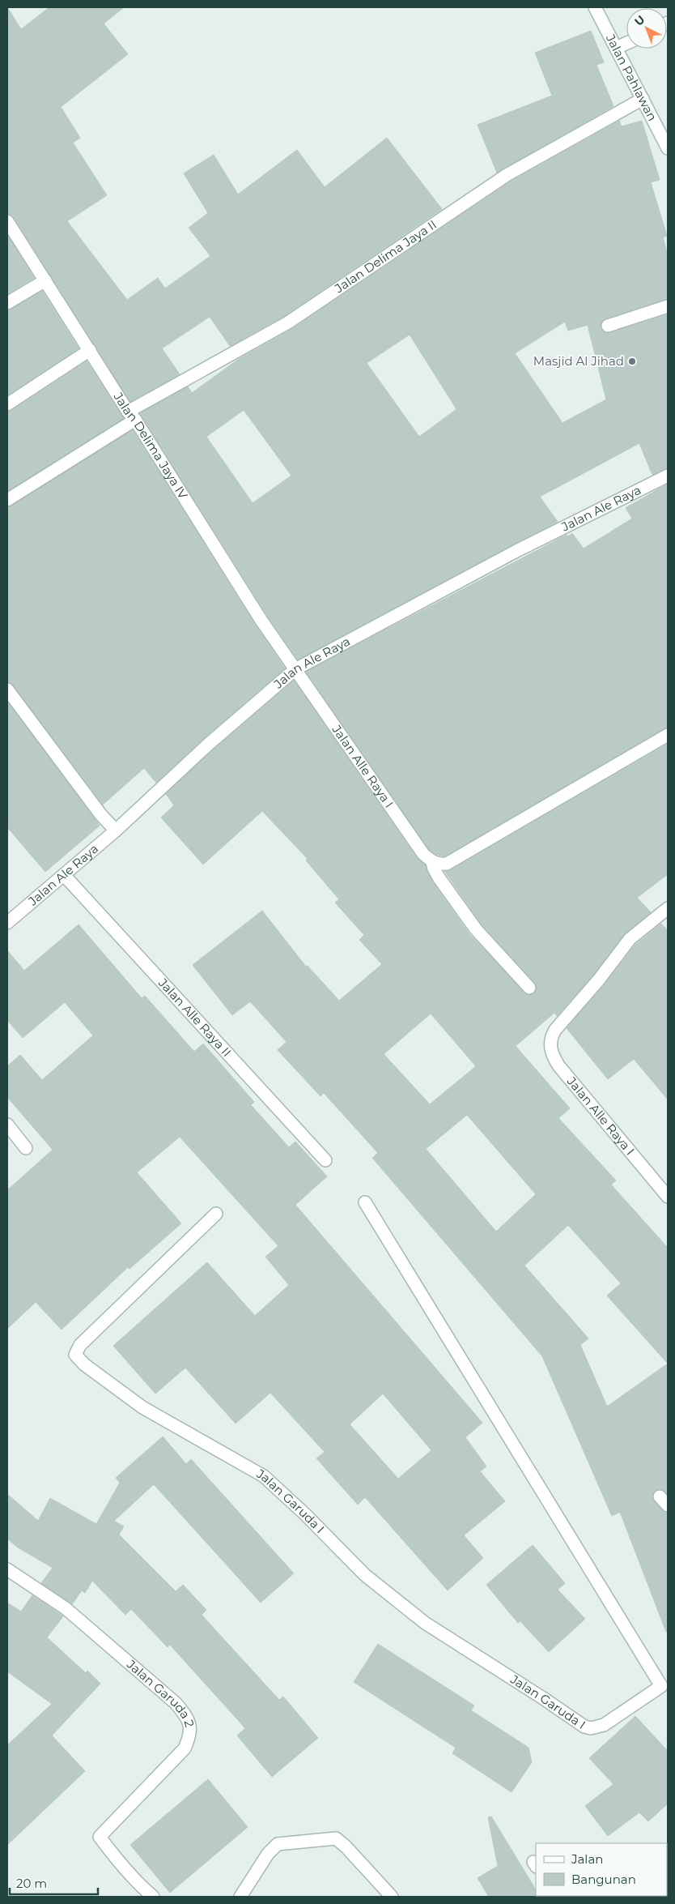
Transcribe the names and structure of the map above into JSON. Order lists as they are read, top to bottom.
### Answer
{
  "streets": {
    "street": [
      "Jalan Pahlawan",
      "Jalan Delima Jaya II",
      "Jalan Delima Jaya IV",
      "Jalan Ale Raya",
      "Jalan Alle Raya I",
      "Jalan Alle Raya II",
      "Jalan Garuda I",
      "Jalan Garuda 2"
    ]
  },
  "crossings": [
    ["Jalan Pahlawan", "Jalan Delima Jaya II"],
    ["Jalan Delima Jaya II", "Jalan Delima Jaya IV"],
    ["Jalan Delima Jaya IV", "Jalan Ale Raya"],
    ["Jalan Delima Jaya IV", "Jalan Alle Raya I"],
    ["Jalan Ale Raya", "Jalan Alle Raya I"],
    ["Jalan Ale Raya", "Jalan Alle Raya II"]
  ],
  "places": ["Masjid Al Jihad"],
  "legend": ["Jalan", "Bangunan"],
  "scale_bar": "20 m",
  "north": "top left"
}
